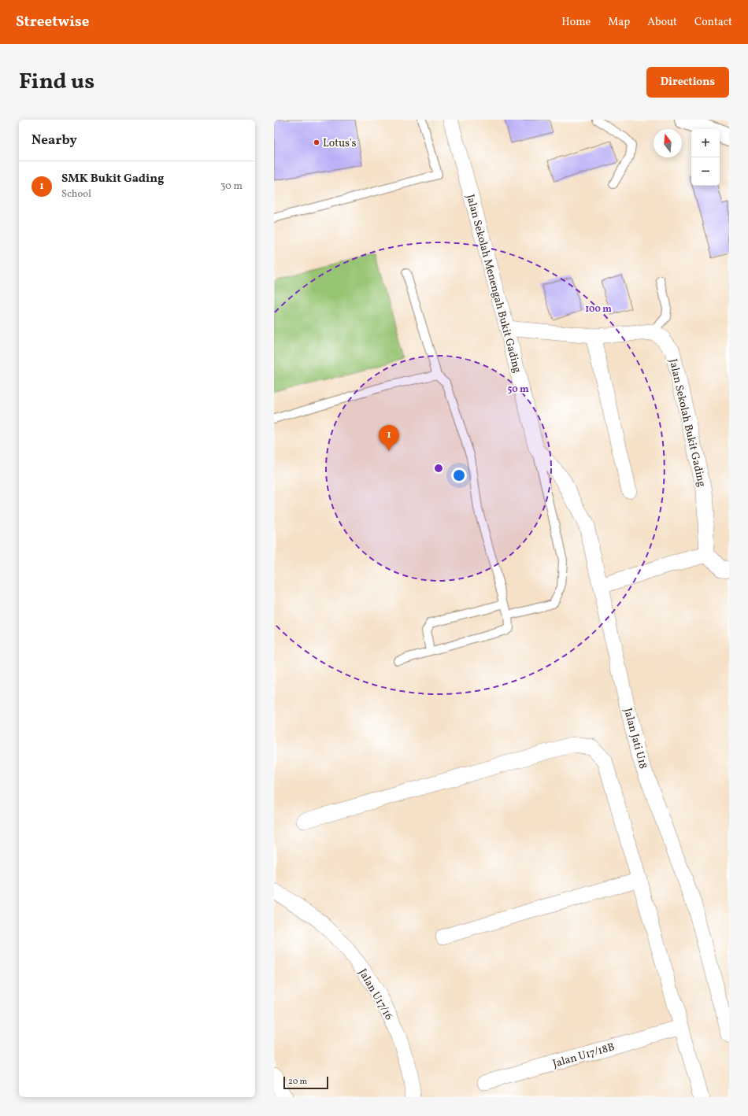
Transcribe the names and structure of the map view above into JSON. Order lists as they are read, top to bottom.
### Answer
{
  "streets": {
    "street": [
      "Jalan Sekolah Menengah Bukit Gading",
      "Jalan Sekolah Bukit Gading",
      "Jalan Jati U18",
      "Jalan U17/16",
      "Jalan U17/18B"
    ]
  },
  "crossings": [
    ["Jalan Sekolah Menengah Bukit Gading", "Jalan Jati U18"]
  ],
  "places": ["Lotus's"],
  "scale_bar": "20 m",
  "north": "top",
  "page": {
    "header": "Streetwise",
    "nav": [
      "Home",
      "Map",
      "About",
      "Contact"
    ],
    "title": "Find us",
    "buttons": "Directions",
    "heading": "Nearby",
    "map_buttons": ["+", "−"],
    "list": [
      {
        "mark": "1",
        "name": "SMK Bukit Gading",
        "note": "School",
        "value": "30 m"
      }
    ],
    "pins": "1",
    "scale": "20 m"
  },
  "rings": ["100 m", "50 m"]
}
